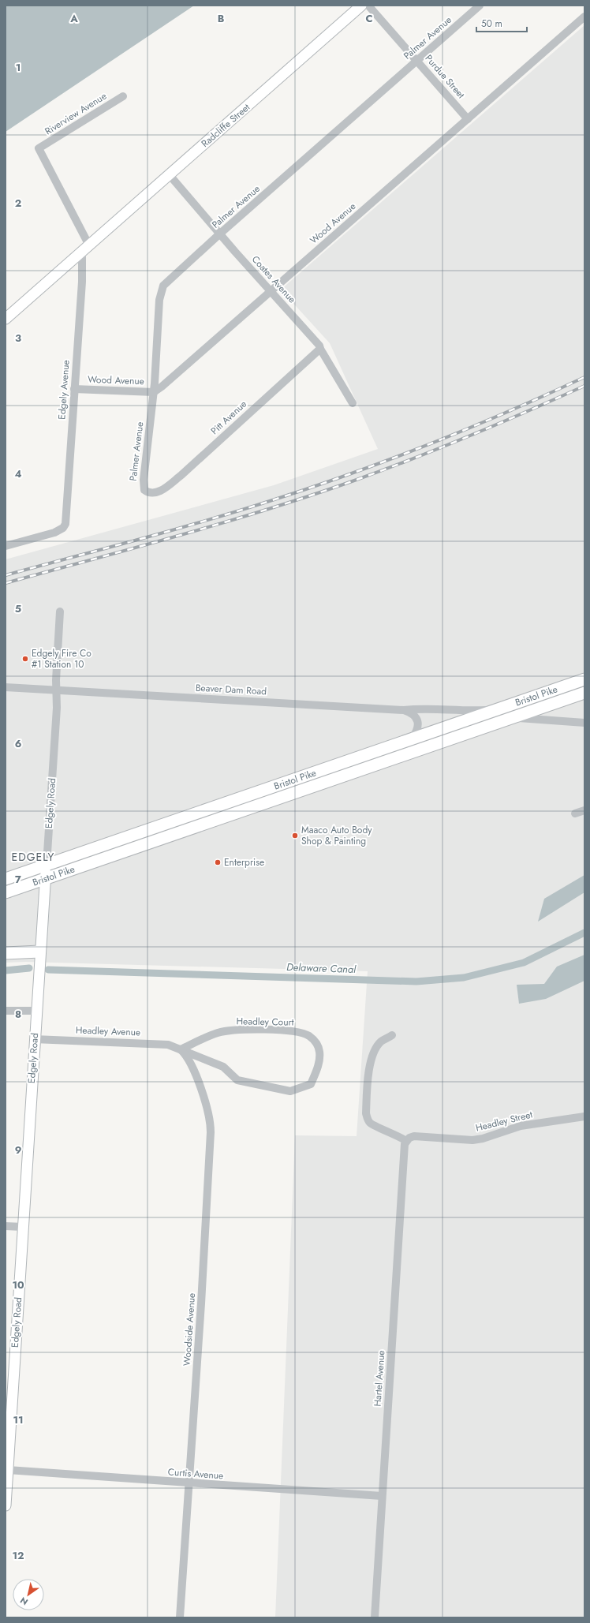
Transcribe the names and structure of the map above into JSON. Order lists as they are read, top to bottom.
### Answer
{
  "streets": {
    "highway": ["Bristol Pike"],
    "main road": ["Radcliffe Street", "Edgely Road"],
    "street": [
      "Palmer Avenue",
      "Purdue Street",
      "Riverview Avenue",
      "Wood Avenue",
      "Coates Avenue",
      "Edgely Avenue",
      "Pitt Avenue",
      "Beaver Dam Road",
      "Headley Court",
      "Headley Avenue",
      "Headley Street",
      "Woodside Avenue",
      "Hartel Avenue",
      "Curtis Avenue"
    ]
  },
  "crossings": [
    ["Palmer Avenue", "Purdue Street"],
    ["Palmer Avenue", "Wood Avenue"],
    ["Palmer Avenue", "Coates Avenue"],
    ["Palmer Avenue", "Pitt Avenue"],
    ["Purdue Street", "Wood Avenue"],
    ["Riverview Avenue", "Edgely Avenue"],
    ["Radcliffe Street", "Coates Avenue"],
    ["Radcliffe Street", "Edgely Avenue"],
    ["Wood Avenue", "Coates Avenue"],
    ["Wood Avenue", "Edgely Avenue"],
    ["Coates Avenue", "Pitt Avenue"],
    ["Beaver Dam Road", "Bristol Pike"],
    ["Beaver Dam Road", "Edgely Road"],
    ["Bristol Pike", "Edgely Road"],
    ["Edgely Road", "Headley Avenue"],
    ["Edgely Road", "Curtis Avenue"],
    ["Headley Court", "Headley Avenue"],
    ["Headley Court", "Woodside Avenue"],
    ["Headley Avenue", "Woodside Avenue"],
    ["Headley Street", "Hartel Avenue"],
    ["Woodside Avenue", "Curtis Avenue"],
    ["Hartel Avenue", "Curtis Avenue"]
  ],
  "districts": ["EDGELY"],
  "water": ["Delaware Canal"],
  "places": ["Edgely Fire Co #1 Station 10", "Maaco Auto Body Shop & Painting", "Enterprise"],
  "scale_bar": "50 m",
  "north": "bottom left",
  "grid": {
    "columns": ["A", "B", "C"],
    "rows": [
      "1",
      "2",
      "3",
      "4",
      "5",
      "6",
      "7",
      "8",
      "9",
      "10",
      "11",
      "12"
    ]
  }
}
